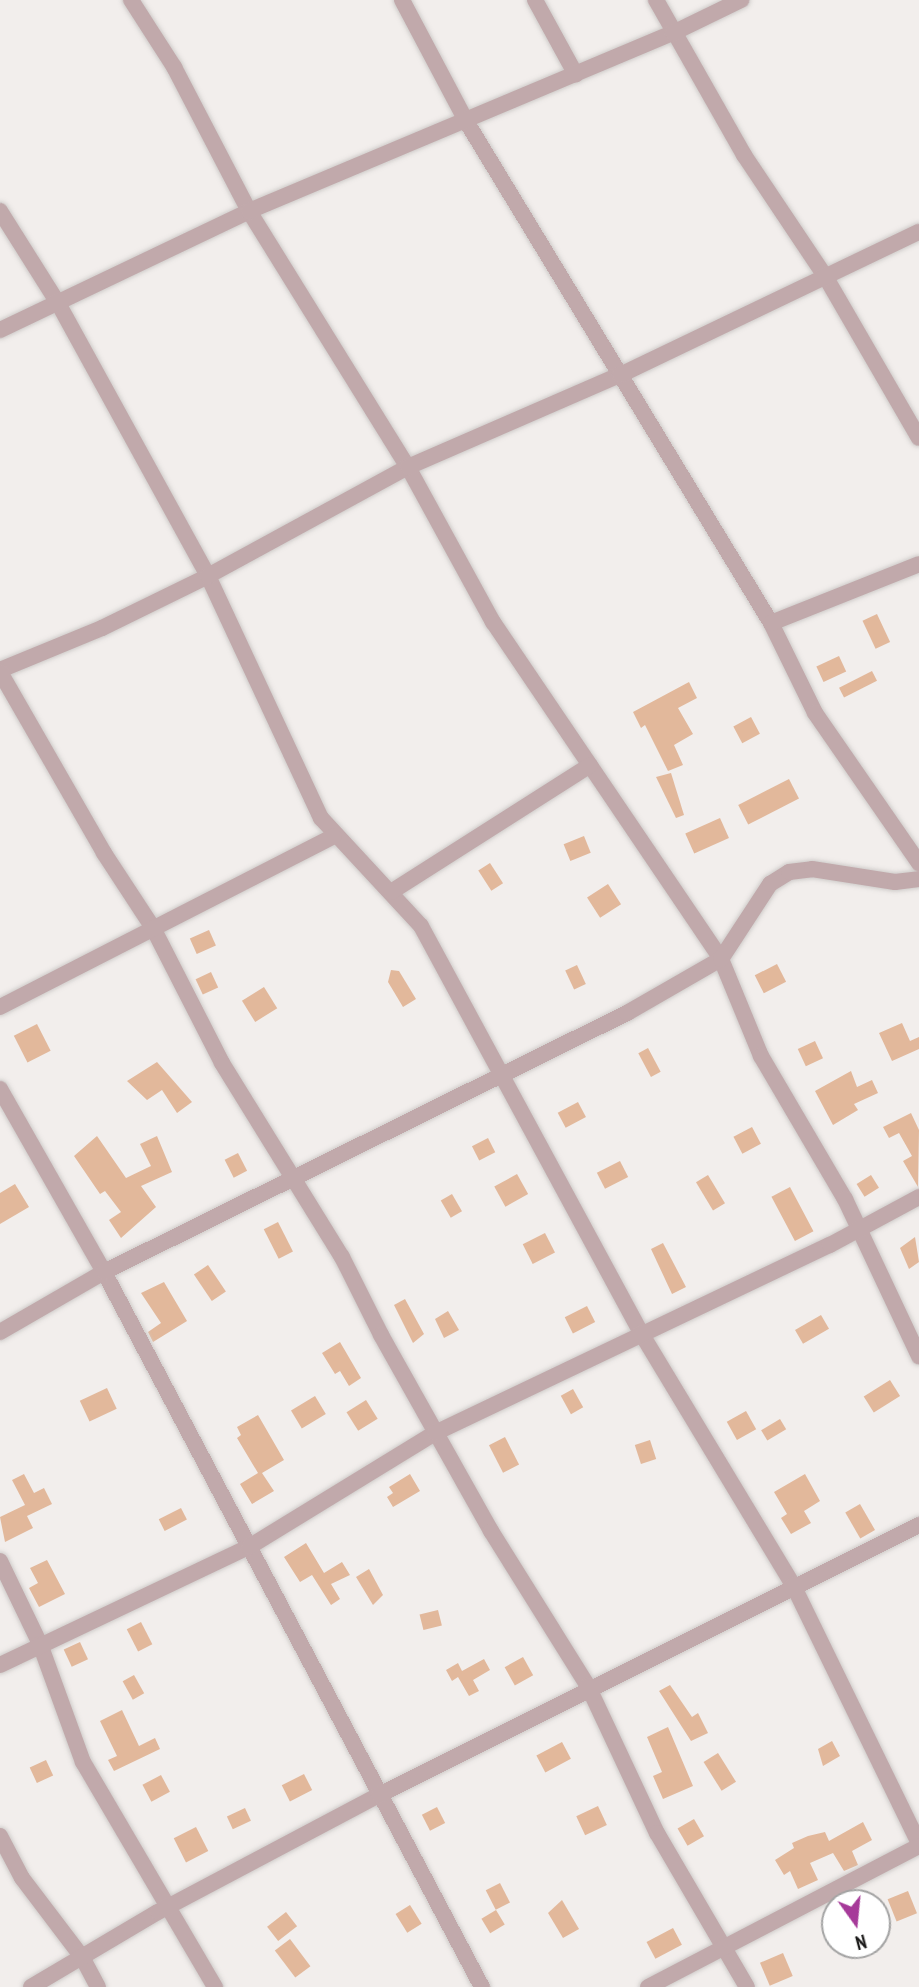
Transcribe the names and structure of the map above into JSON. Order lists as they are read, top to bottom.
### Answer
{
  "north": "bottom"
}
